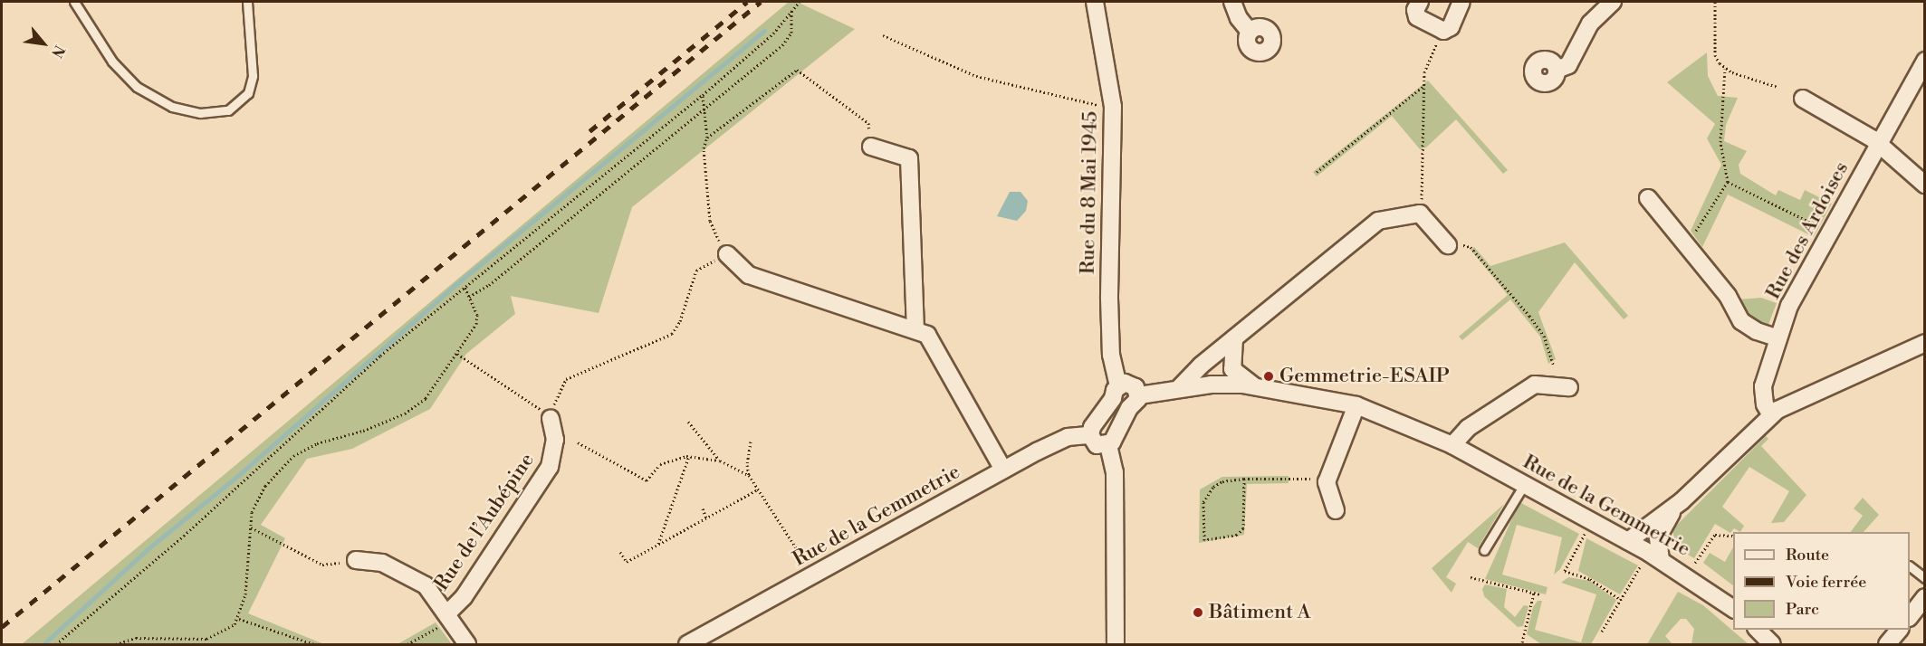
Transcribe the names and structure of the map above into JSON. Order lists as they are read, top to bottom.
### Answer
{
  "streets": {
    "street": [
      "Rue du 8 Mai 1945",
      "Rue des Ardoises",
      "Rue de la Gemmetrie",
      "Rue de l’Aubépine"
    ]
  },
  "places": ["Gemmetrie-ESAIP", "Bâtiment A"],
  "legend": ["Route", "Voie ferrée", "Parc"],
  "north": "bottom right"
}
